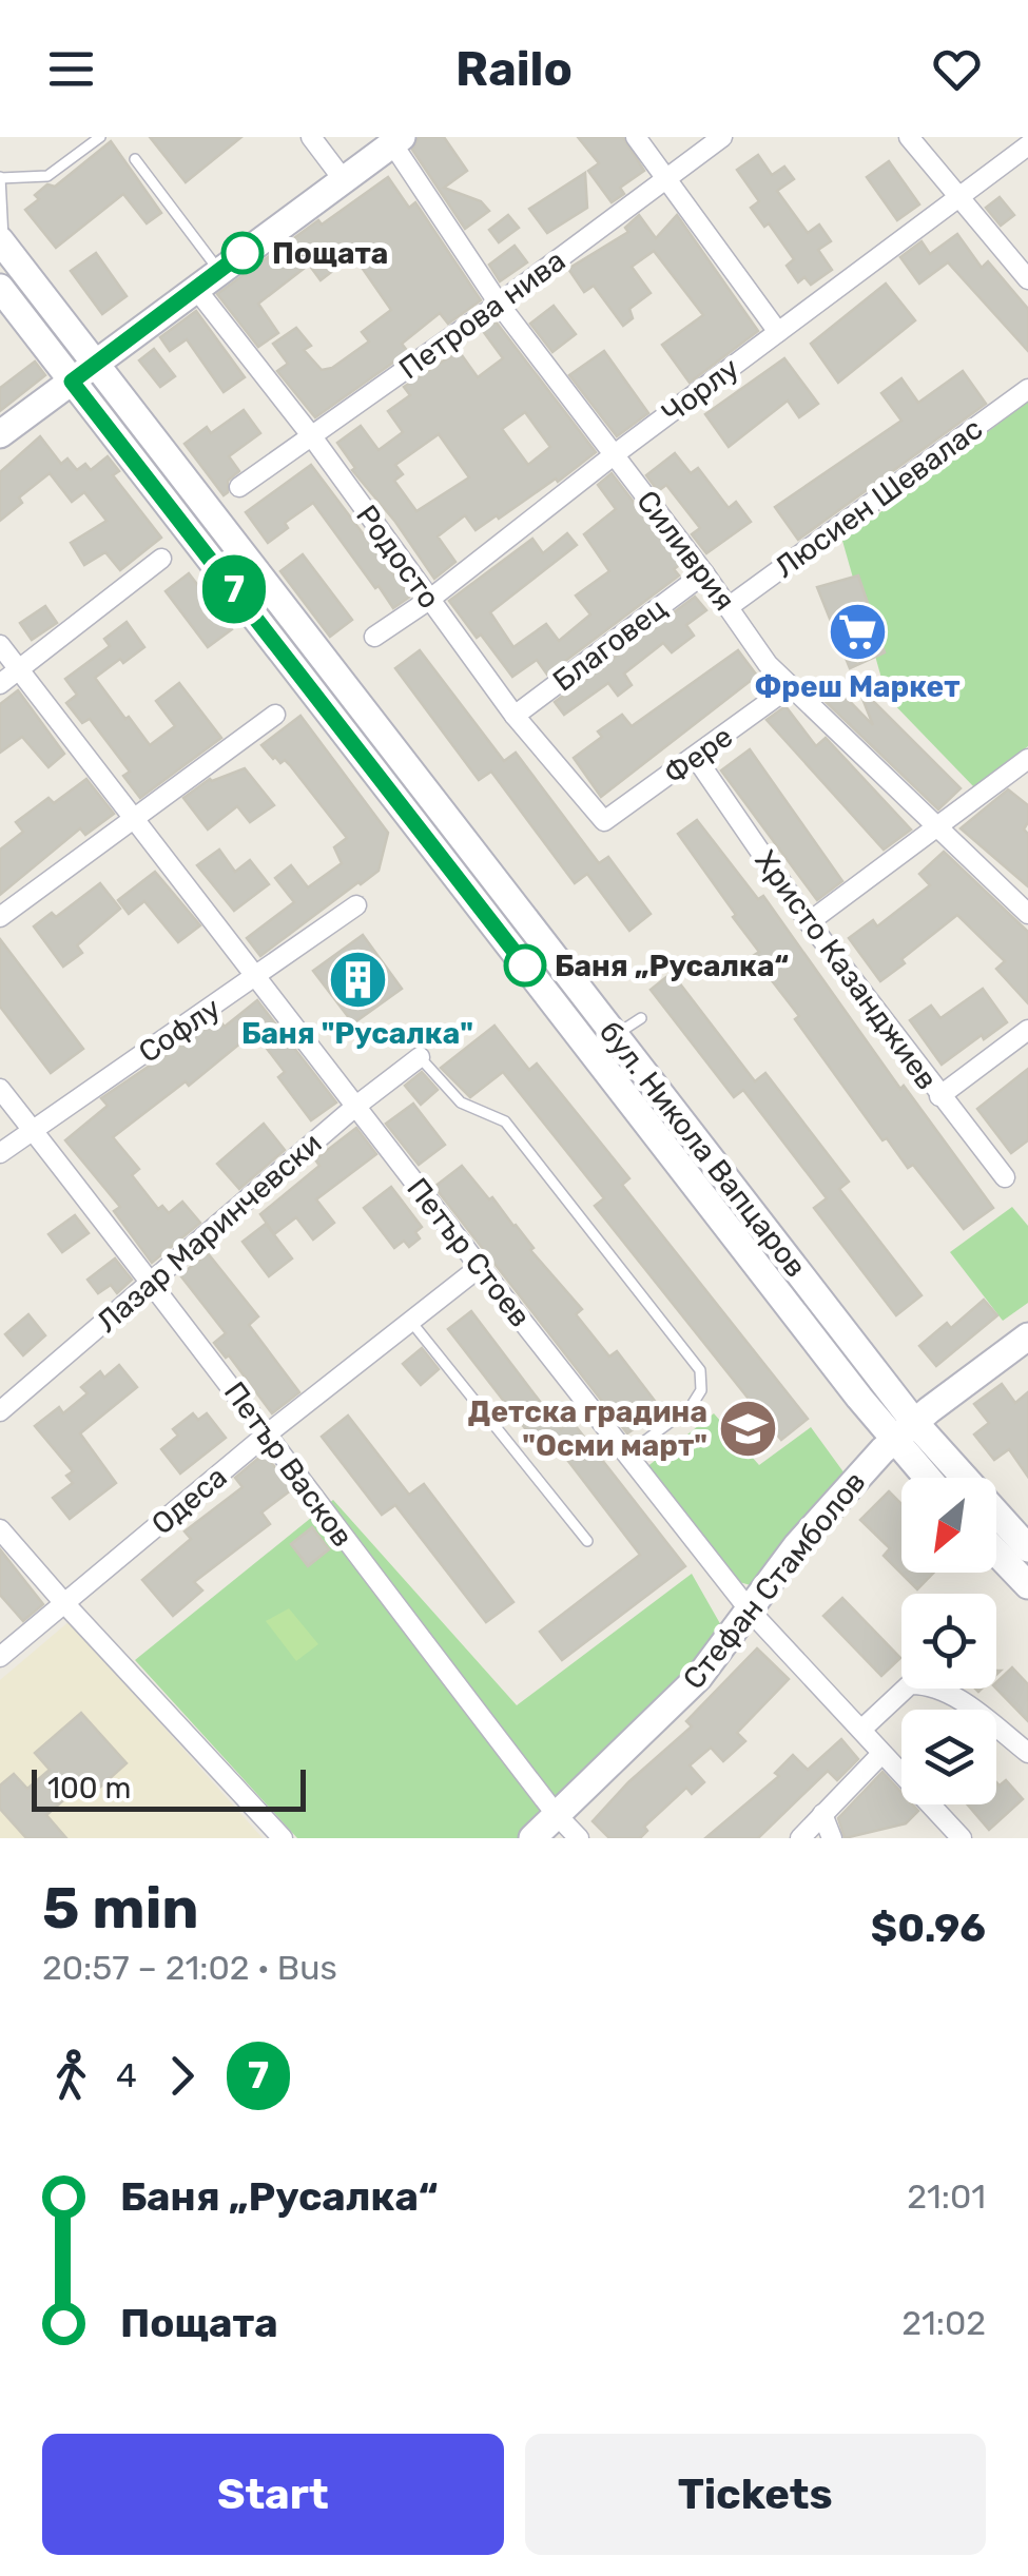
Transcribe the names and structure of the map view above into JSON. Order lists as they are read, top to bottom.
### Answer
{
  "streets": {
    "street": [
      "Петрова нива",
      "Чорлу",
      "Люсиен Шевалас",
      "Силиврия",
      "Родосто",
      "Благовец",
      "Фере",
      "Христо Казанджиев",
      "Софлу",
      "бул. Никола Вапцаров",
      "Лазар Маринчевски",
      "Петър Стоев",
      "Петър Васков",
      "Одеса",
      "Стефан Стамболов"
    ]
  },
  "crossings": [
    ["Петрова нива", "Силиврия"],
    ["Петрова нива", "Родосто"],
    ["Чорлу", "Силиврия"],
    ["Чорлу", "Родосто"],
    ["Люсиен Шевалас", "Силиврия"],
    ["Силиврия", "Благовец"],
    ["Силиврия", "Фере"],
    ["Родосто", "Благовец"],
    ["Родосто", "Фере"],
    ["Фере", "Христо Казанджиев"],
    ["Софлу", "Петър Стоев"],
    ["Софлу", "Петър Васков"],
    ["бул. Никола Вапцаров", "Стефан Стамболов"],
    ["Лазар Маринчевски", "Петър Стоев"],
    ["Лазар Маринчевски", "Петър Васков"],
    ["Петър Стоев", "Одеса"],
    ["Петър Стоев", "Стефан Стамболов"],
    ["Петър Васков", "Одеса"],
    ["Петър Васков", "Стефан Стамболов"]
  ],
  "places": {
    "other": ["Пощата", "Баня „Русалка“"],
    "supermarket": ["Фреш Маркет"],
    "building": ["Баня \"Русалка\""],
    "school or university": ["Детска градина \"Осми март\""]
  },
  "lines": ["bus line 7"],
  "scale_bar": "100 m",
  "north": "bottom left",
  "page": {
    "header": "Railo",
    "on_map": "7",
    "scale": "100 m",
    "heading": ["5 min", "20:57 – 21:02 · Bus", "$0.96"],
    "legs": ["4", "7"],
    "list": [
      {
        "name": "Баня „Русалка“",
        "value": "21:01"
      },
      {
        "name": "Пощата",
        "value": "21:02"
      }
    ],
    "buttons": ["Start", "Tickets"]
  }
}
